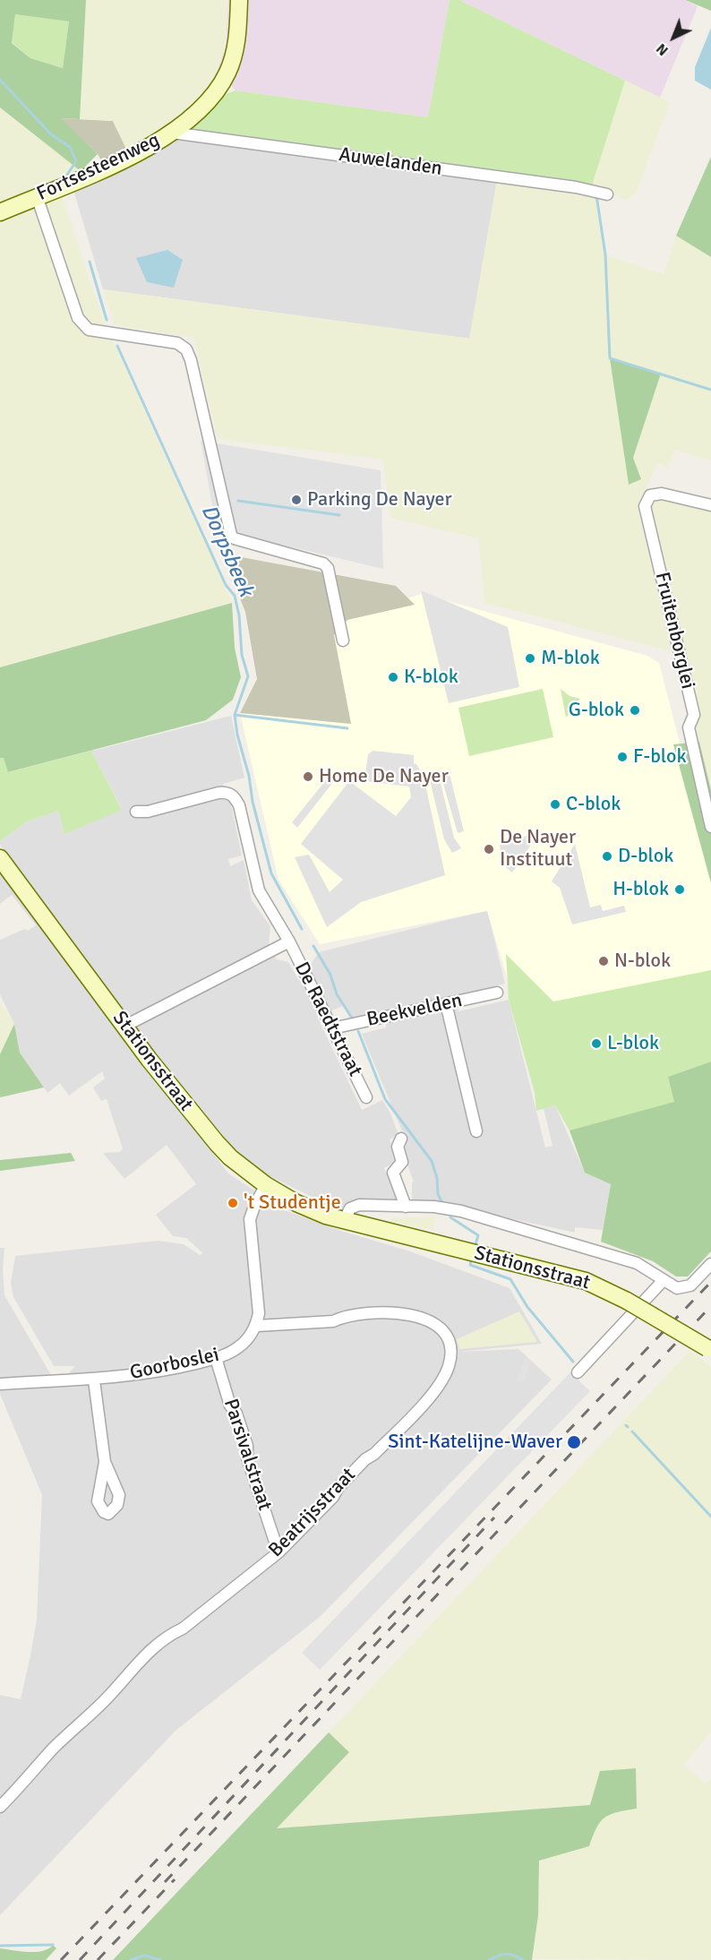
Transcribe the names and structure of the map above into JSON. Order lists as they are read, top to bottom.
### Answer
{
  "streets": {
    "street": [
      "Auwelanden",
      "Fortsesteenweg",
      "Fruitenborglei",
      "Beekvelden",
      "De Raedtstraat",
      "Stationsstraat",
      "Goorboslei",
      "Parsivalstraat",
      "Beatrijsstraat"
    ]
  },
  "crossings": [
    ["Auwelanden", "Fortsesteenweg"],
    ["Beekvelden", "De Raedtstraat"],
    ["Goorboslei", "Parsivalstraat"],
    ["Goorboslei", "Beatrijsstraat"],
    ["Parsivalstraat", "Beatrijsstraat"]
  ],
  "water": ["Dorpsbeek"],
  "places": [
    "Parking De Nayer",
    "M-blok",
    "K-blok",
    "G-blok",
    "F-blok",
    "Home De Nayer",
    "C-blok",
    "De Nayer Instituut",
    "D-blok",
    "H-blok",
    "N-blok",
    "L-blok",
    "'t Studentje",
    "Sint-Katelijne-Waver"
  ],
  "north": "bottom left"
}
